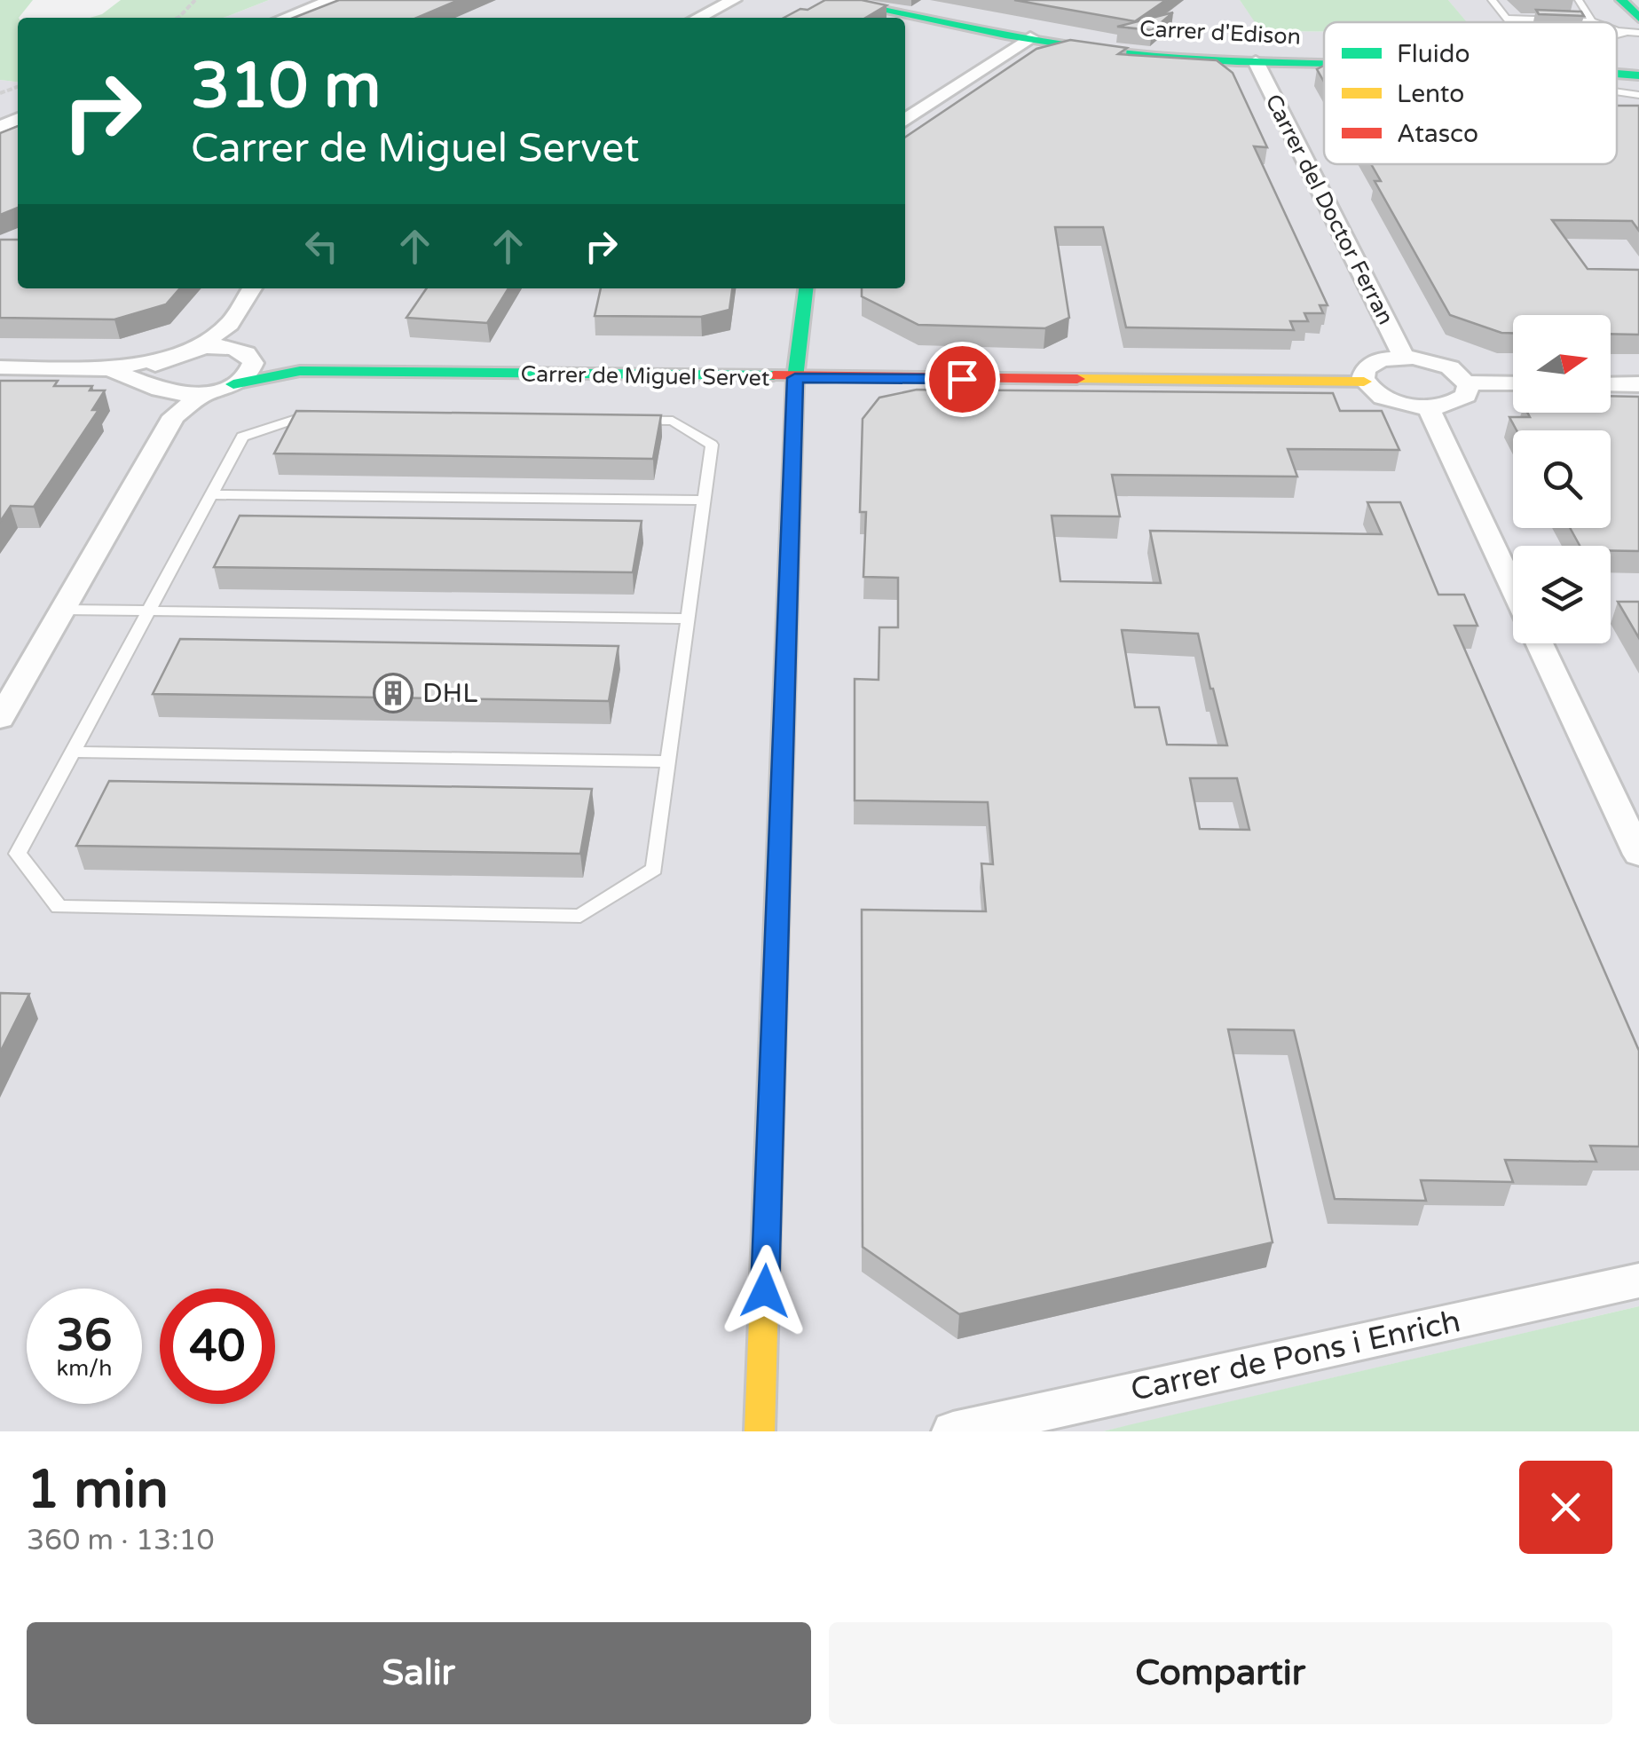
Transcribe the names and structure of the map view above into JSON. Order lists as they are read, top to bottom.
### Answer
{
  "streets": {
    "main road": ["Carrer d'Edison", "Carrer de Miguel Servet"],
    "street": ["Carrer del Doctor Ferran", "Carrer de Pons i Enrich"]
  },
  "crossings": [
    ["Carrer d'Edison", "Carrer del Doctor Ferran"]
  ],
  "places": {
    "building": ["DHL"]
  },
  "legend": ["Fluido", "Lento", "Atasco"],
  "north": "right",
  "page": {
    "turn": ["310 m", "Carrer de Miguel Servet"],
    "speed": "36 km/h",
    "limit": "40",
    "heading": ["1 min", "360 m · 13:10"],
    "buttons": ["Salir", "Compartir"]
  }
}
